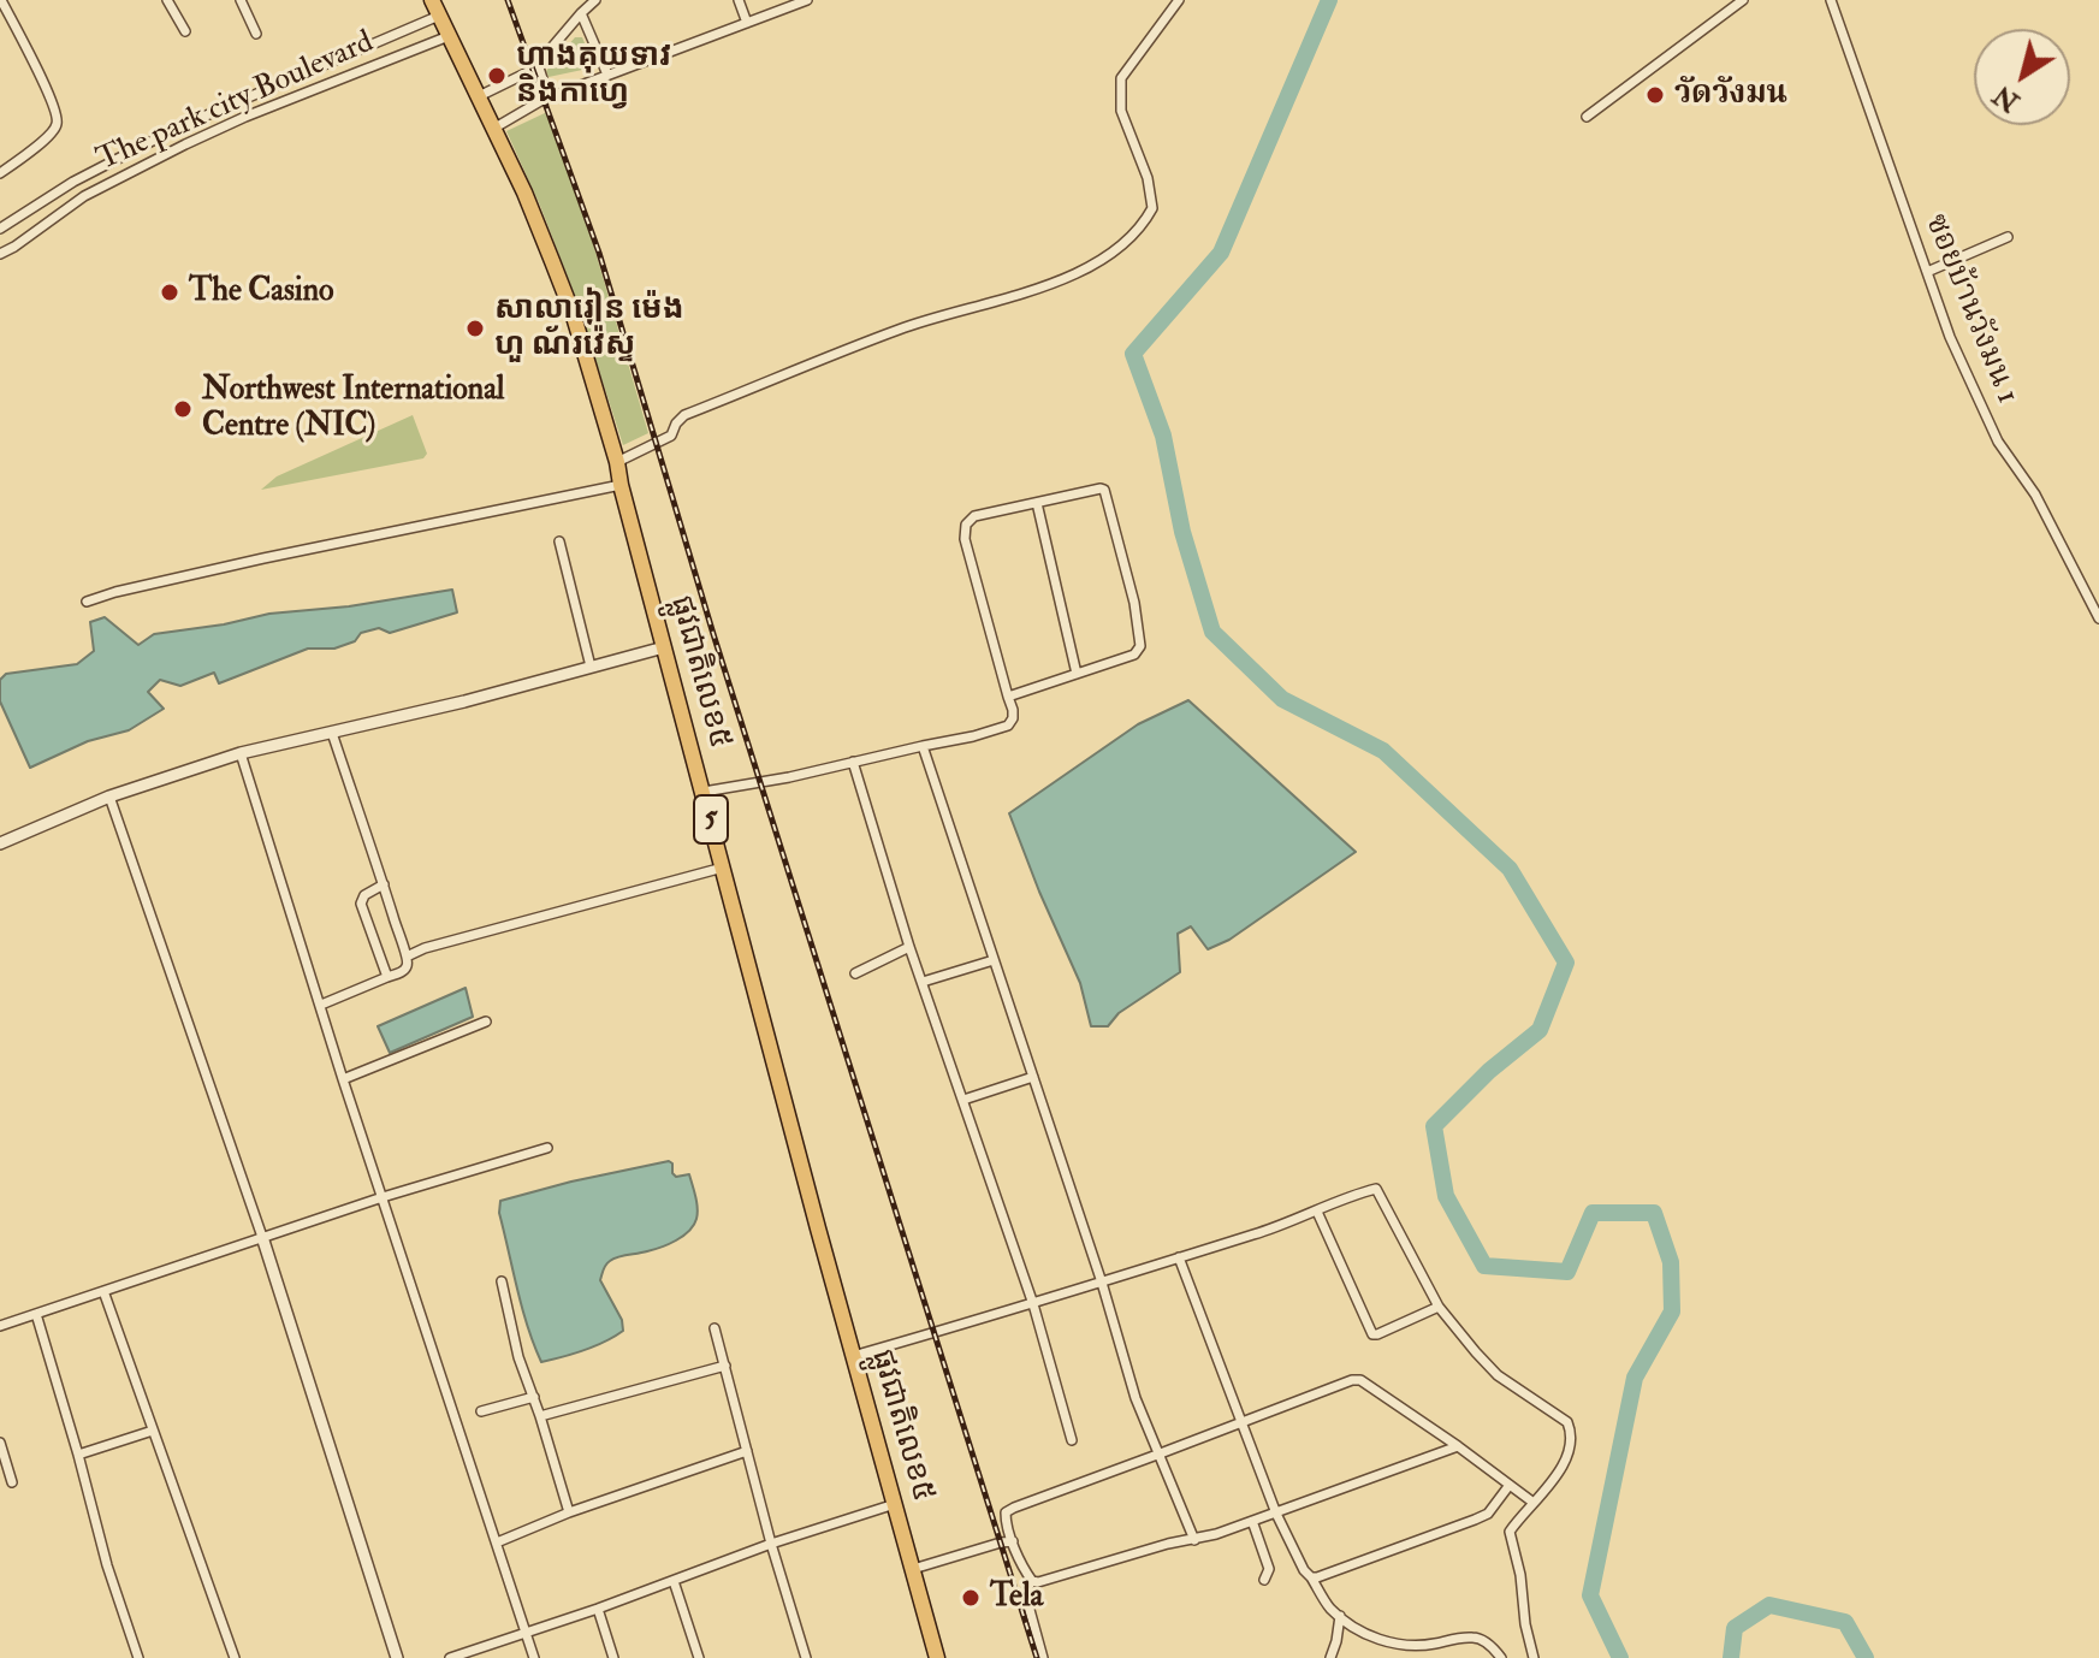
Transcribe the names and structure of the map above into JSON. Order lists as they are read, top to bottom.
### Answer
{
  "streets": {
    "highway": ["ផ្លូវជាតិលេខ៥", "5"],
    "street": ["The park city Boulevard", "ซอยบ้านวังมน 1"]
  },
  "crossings": [
    ["The park city Boulevard", "ផ្លូវជាតិលេខ៥"]
  ],
  "places": [
    "ហាងគុយទាវ និងកាហ្វេ",
    "วัดวังมน",
    "The Casino",
    "សាលារៀន ម៉េង ហួ ណ័រវ៉េស្ទ",
    "Northwest International Centre (NIC)",
    "Tela"
  ],
  "north": "bottom left"
}
